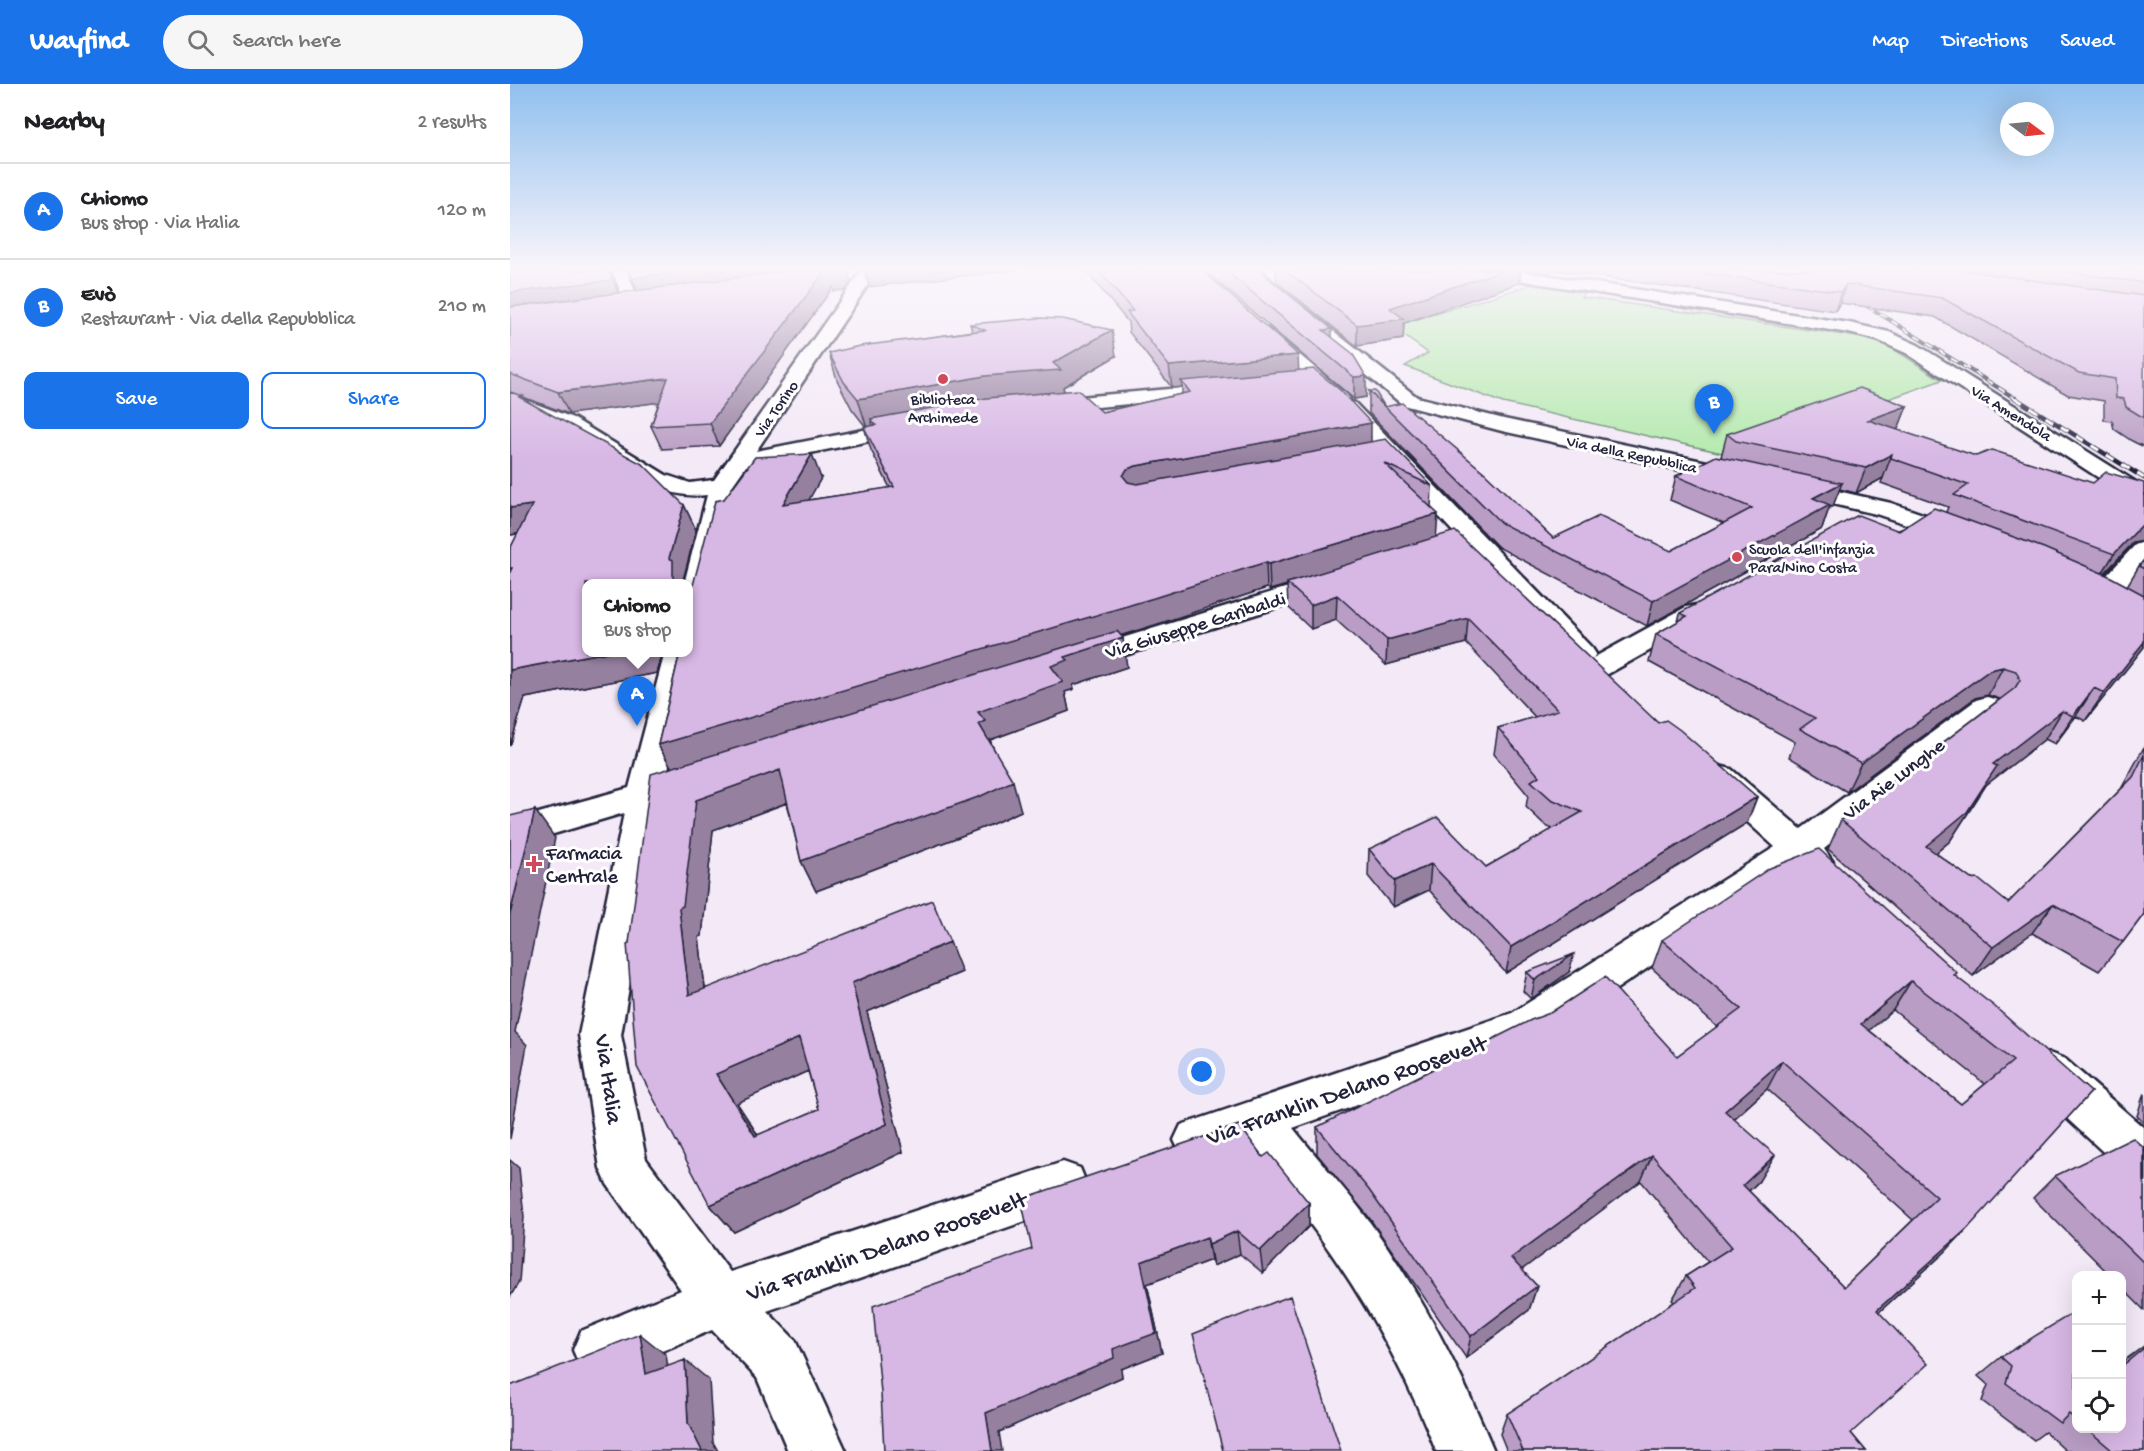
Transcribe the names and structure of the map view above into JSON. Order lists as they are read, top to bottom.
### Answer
{
  "streets": {
    "street": [
      "Via Torino",
      "Via Amendola",
      "Via della Repubblica",
      "Via Giuseppe Garibaldi",
      "Via Aie Lunghe",
      "Via Italia",
      "Via Franklin Delano Roosevelt"
    ]
  },
  "crossings": [
    ["Via Aie Lunghe", "Via Franklin Delano Roosevelt"],
    ["Via Italia", "Via Franklin Delano Roosevelt"]
  ],
  "places": {
    "other": ["Biblioteca Archimede", "Scuola dell'infanzia Para/Nino Costa"],
    "health": ["Farmacia Centrale"]
  },
  "north": "right",
  "page": {
    "header": "Wayfind",
    "search": "Search here",
    "nav": ["Map", "Directions", "Saved"],
    "heading": ["Nearby", "2 results"],
    "list": [
      {
        "mark": "A",
        "name": "Chiomo",
        "note": "Bus stop · Via Italia",
        "value": "120 m"
      },
      {
        "mark": "B",
        "name": "Evò",
        "note": "Restaurant · Via della Repubblica",
        "value": "210 m"
      }
    ],
    "buttons": ["Save", "Share"],
    "pins": ["B", "A"],
    "popup": ["Chiomo", "Bus stop"],
    "map_buttons": ["+", "−"]
  }
}
